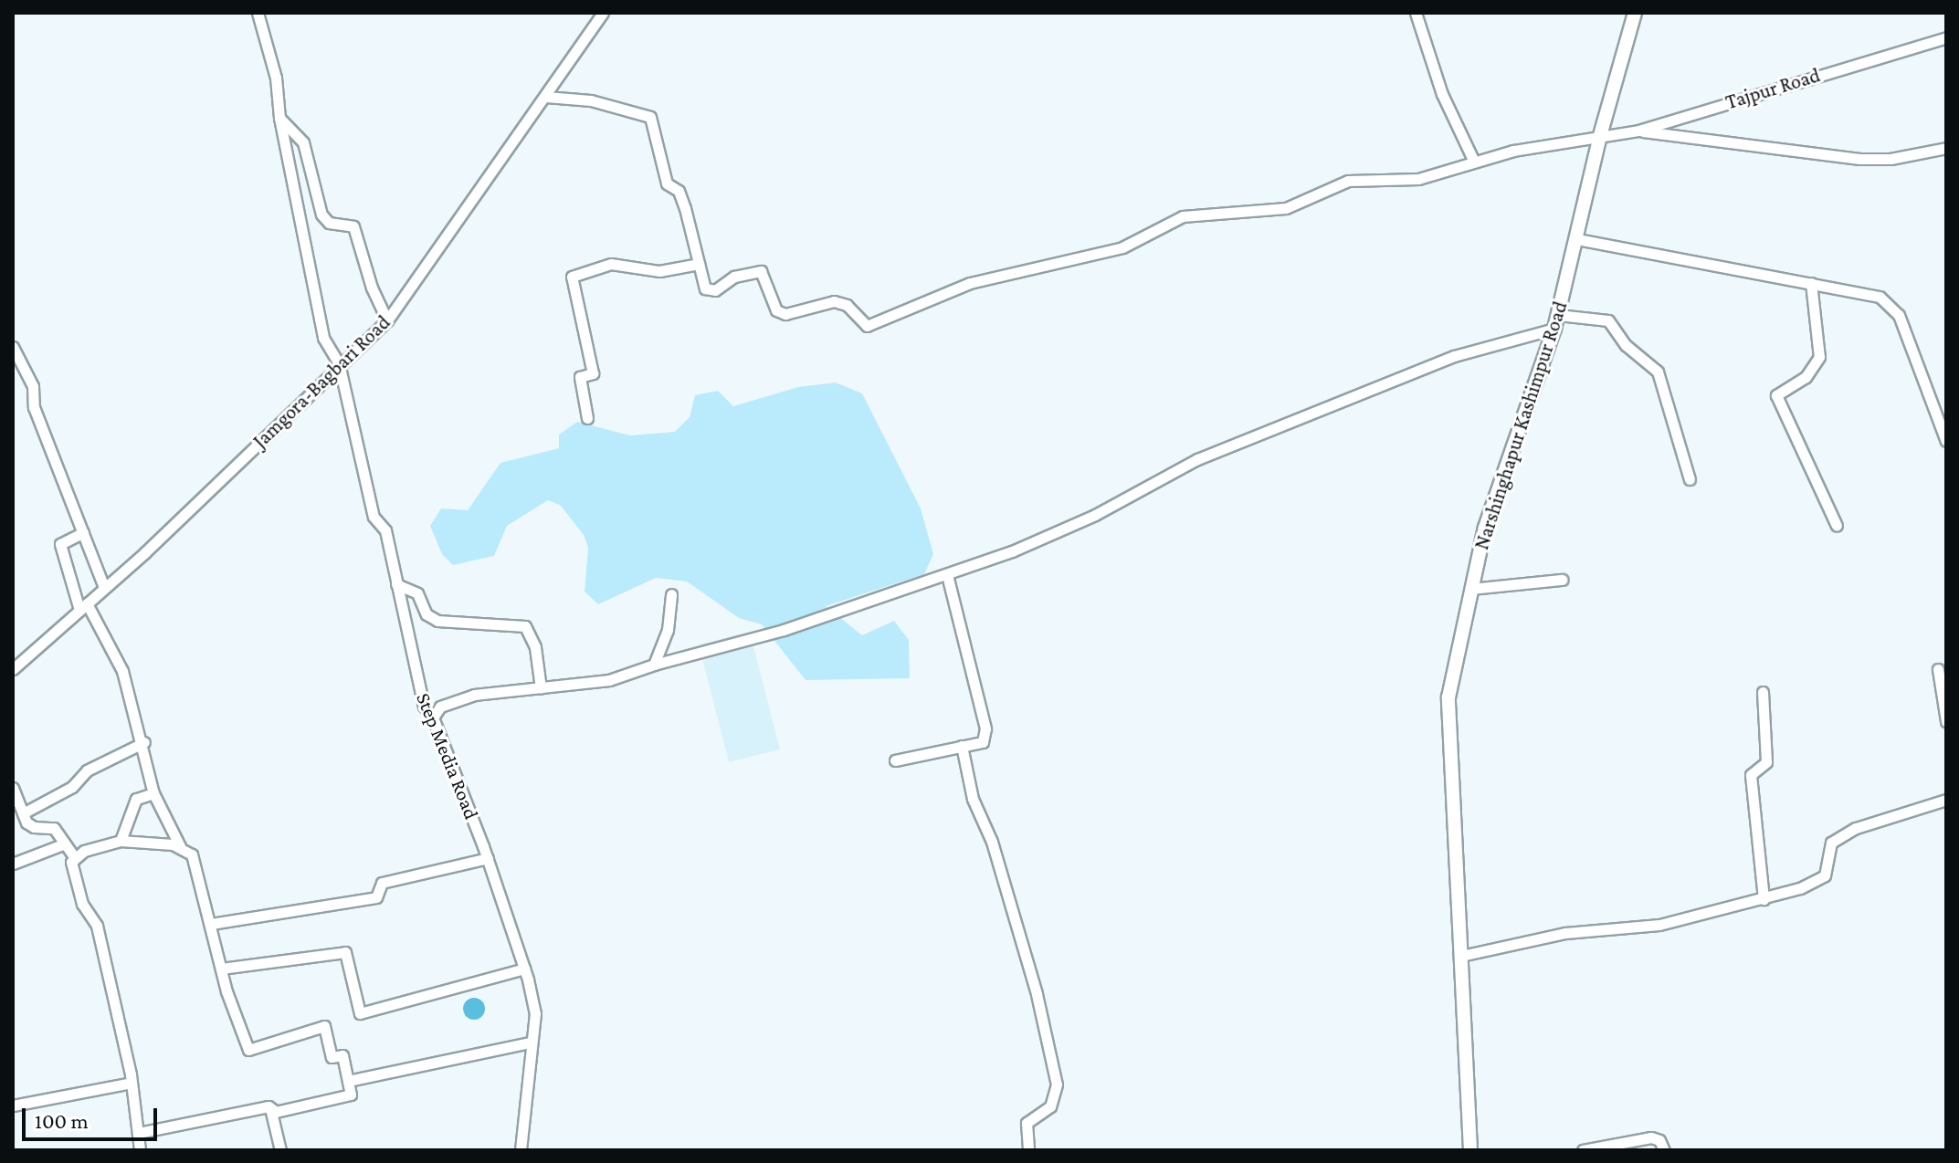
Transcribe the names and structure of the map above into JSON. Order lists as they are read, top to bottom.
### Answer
{
  "streets": {
    "street": [
      "Tajpur Road",
      "Jamgora-Bagbari Road",
      "Narshinghapur Kashimpur Road",
      "Step Media Road"
    ]
  },
  "crossings": [
    ["Tajpur Road", "Narshinghapur Kashimpur Road"],
    ["Jamgora-Bagbari Road", "Step Media Road"]
  ],
  "scale_bar": "100 m"
}
